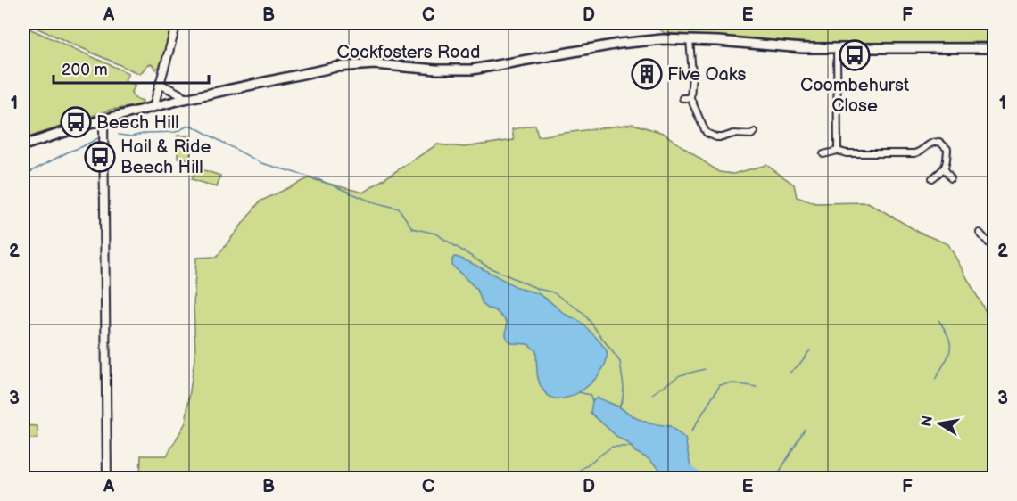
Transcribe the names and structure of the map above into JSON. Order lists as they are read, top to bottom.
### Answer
{
  "streets": {
    "main road": ["Cockfosters Road"]
  },
  "places": {
    "bus stop": ["Coombehurst Close", "Beech Hill", "Hail & Ride Beech Hill"],
    "building": ["Five Oaks"]
  },
  "scale_bar": "200 m",
  "north": "left",
  "grid": {
    "columns": [
      "A",
      "B",
      "C",
      "D",
      "E",
      "F"
    ],
    "rows": ["1", "2", "3"]
  }
}
